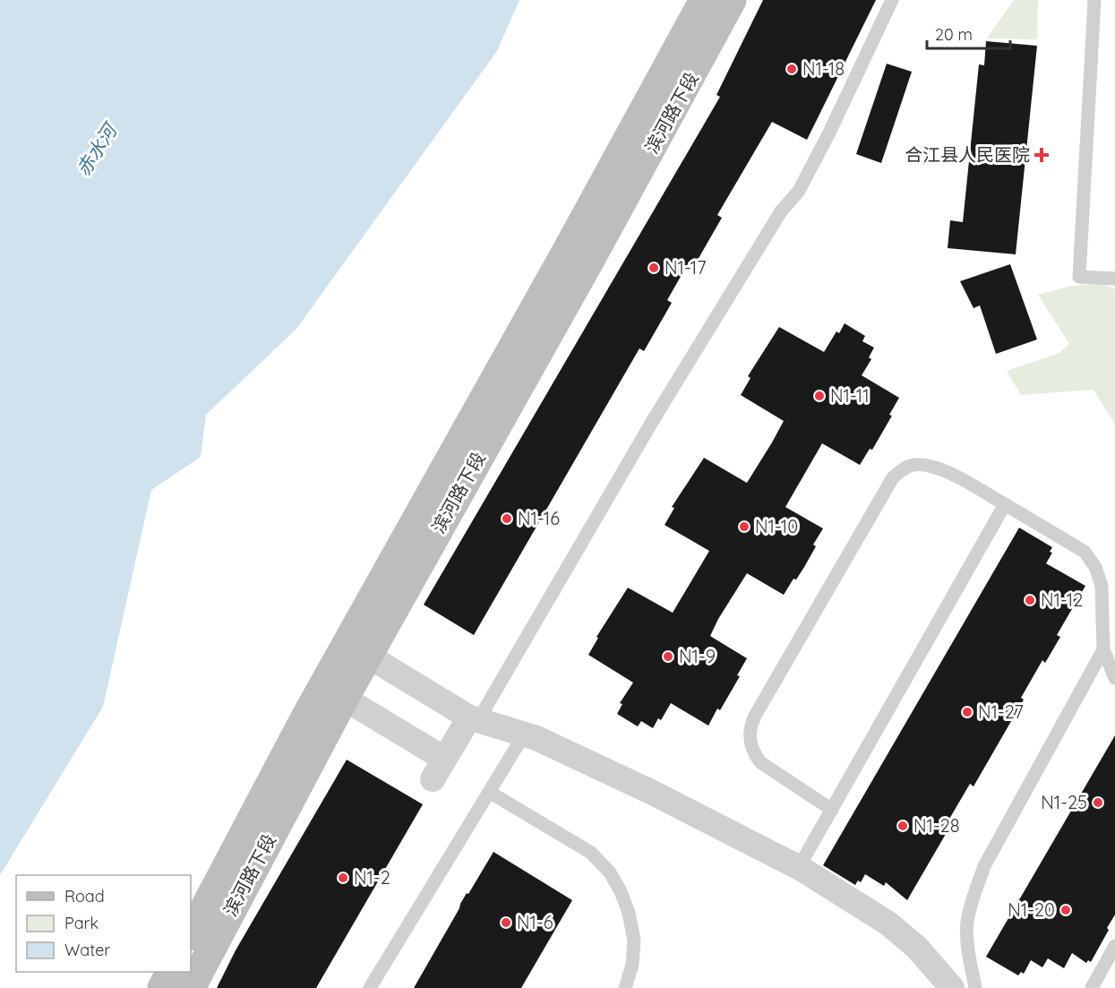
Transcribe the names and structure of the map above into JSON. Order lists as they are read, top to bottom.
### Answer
{
  "streets": {
    "street": ["滨河路下段"]
  },
  "water": ["赤水河"],
  "places": {
    "other": [
      "N1-18",
      "N1-17",
      "N1-11",
      "N1-16",
      "N1-10",
      "N1-12",
      "N1-9",
      "N1-27",
      "N1-25",
      "N1-28",
      "N1-2",
      "N1-20",
      "N1-6"
    ],
    "health": ["合江县人民医院"]
  },
  "legend": ["Road", "Park", "Water"],
  "scale_bar": "20 m"
}
